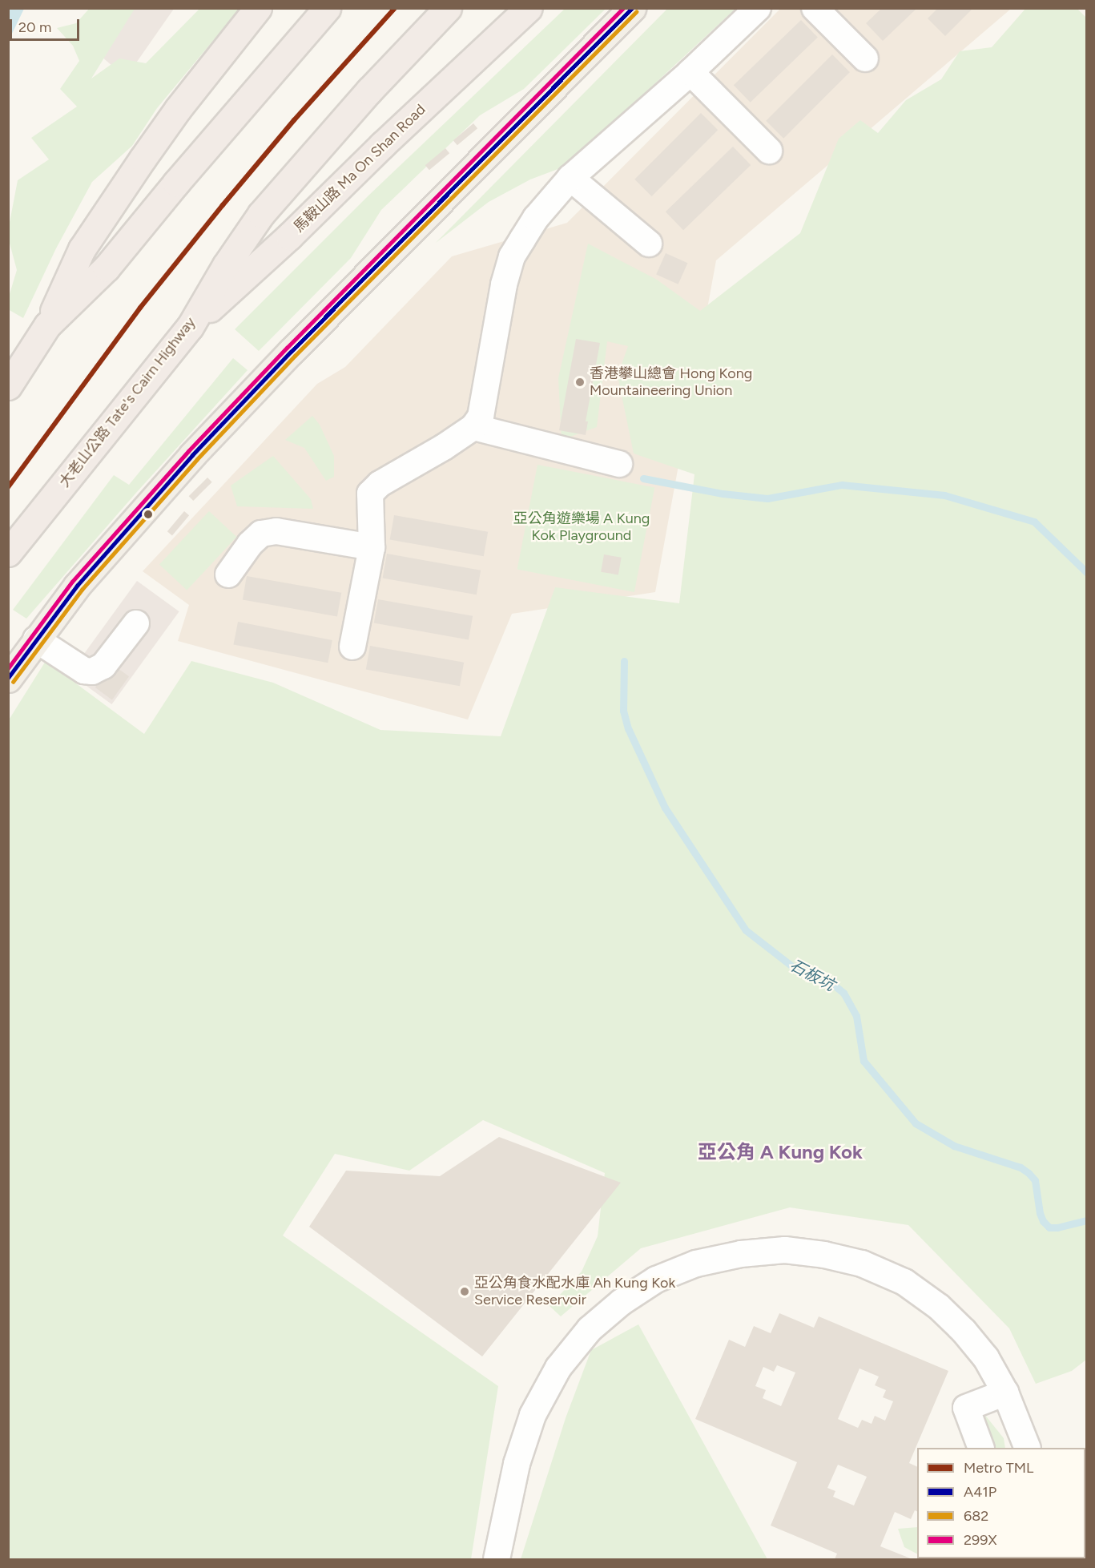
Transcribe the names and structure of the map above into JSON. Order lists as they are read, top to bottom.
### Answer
{
  "streets": {
    "highway": ["馬鞍山路 Ma On Shan Road", "大老山公路 Tate's Cairn Highway"]
  },
  "crossings": [
    ["馬鞍山路 Ma On Shan Road", "大老山公路 Tate's Cairn Highway"]
  ],
  "districts": ["亞公角 A Kung Kok"],
  "water": ["石板坑"],
  "parks": ["亞公角遊樂場 A Kung Kok Playground"],
  "places": ["香港攀山總會 Hong Kong Mountaineering Union", "亞公角食水配水庫 Ah Kung Kok Service Reservoir"],
  "lines": [
    "metro line TML",
    "transit line A41P",
    "transit line 299X",
    "transit line 682"
  ],
  "legend": [
    "Metro TML",
    "A41P",
    "682",
    "299X"
  ],
  "scale_bar": "20 m"
}
